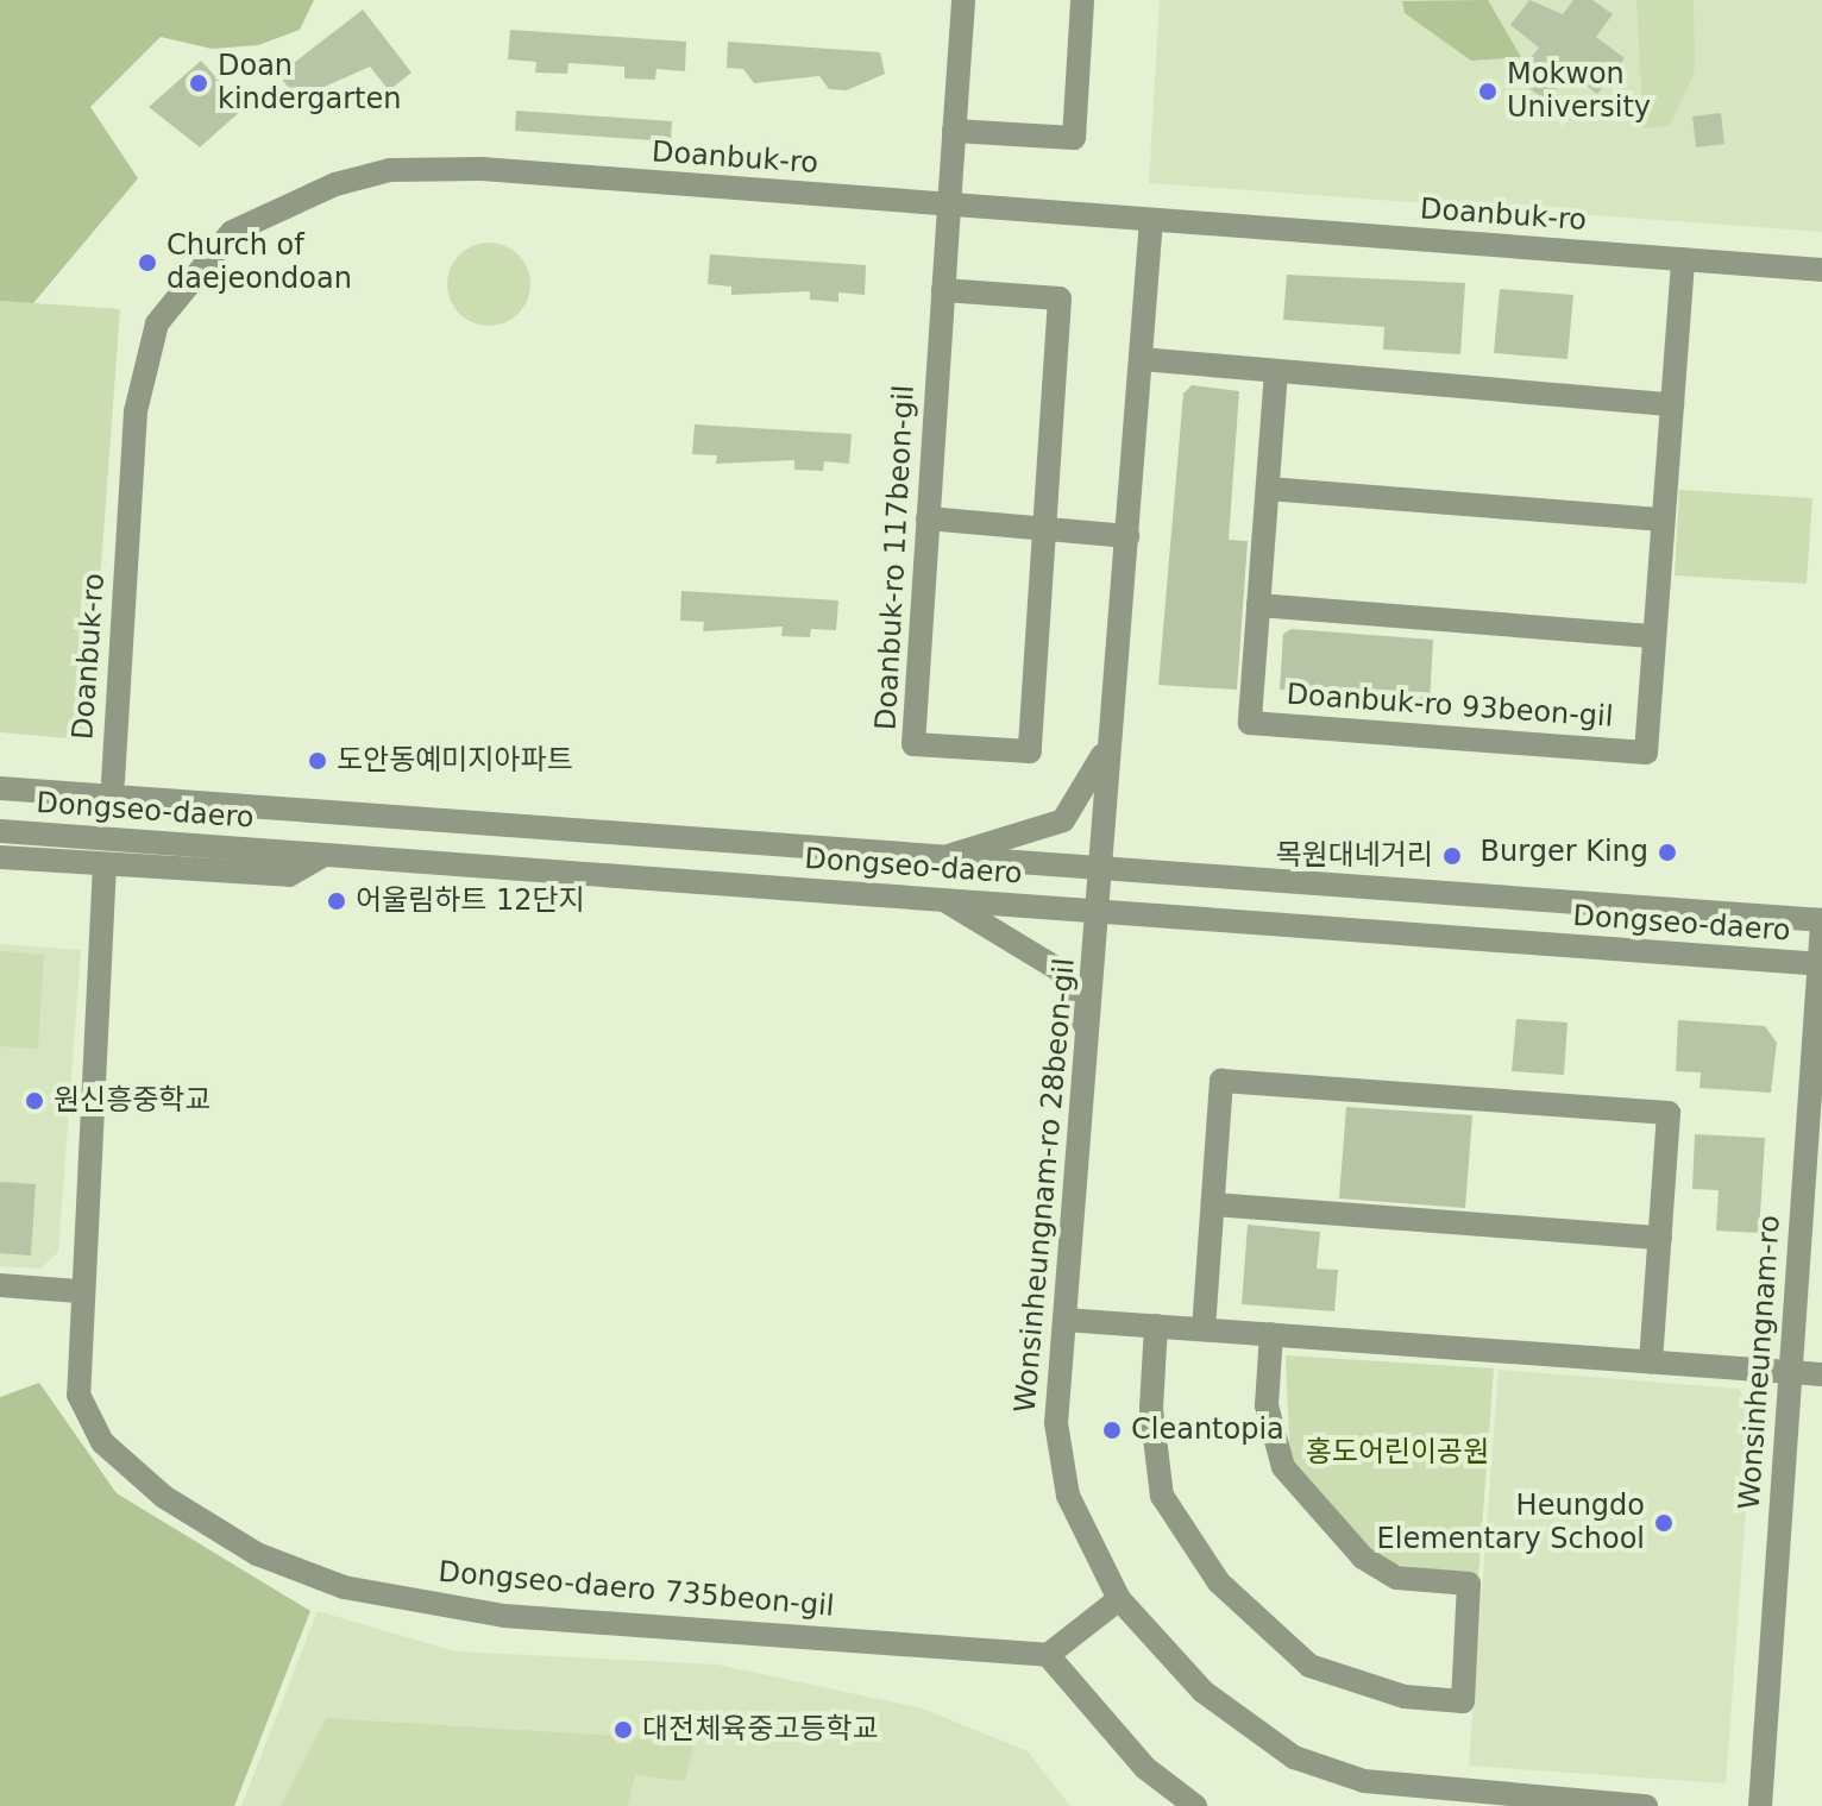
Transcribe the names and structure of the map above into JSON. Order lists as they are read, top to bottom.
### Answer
{
  "streets": {
    "street": [
      "Doanbuk-ro",
      "Doanbuk-ro 117beon-gil",
      "Doanbuk-ro 93beon-gil",
      "Dongseo-daero",
      "Wonsinheungnam-ro 28beon-gil",
      "Wonsinheungnam-ro",
      "Dongseo-daero 735beon-gil"
    ]
  },
  "crossings": [
    ["Doanbuk-ro", "Doanbuk-ro 117beon-gil"],
    ["Doanbuk-ro", "Doanbuk-ro 93beon-gil"],
    ["Dongseo-daero", "Wonsinheungnam-ro 28beon-gil"],
    ["Dongseo-daero", "Wonsinheungnam-ro"]
  ],
  "parks": ["홍도어린이공원"],
  "places": [
    "Doan kindergarten",
    "Mokwon University",
    "Church of daejeondoan",
    "도안동예미지아파트",
    "Burger King",
    "목원대네거리",
    "어울림하트 12단지",
    "원신흥중학교",
    "Cleantopia",
    "Heungdo Elementary School",
    "대전체육중고등학교"
  ]
}
